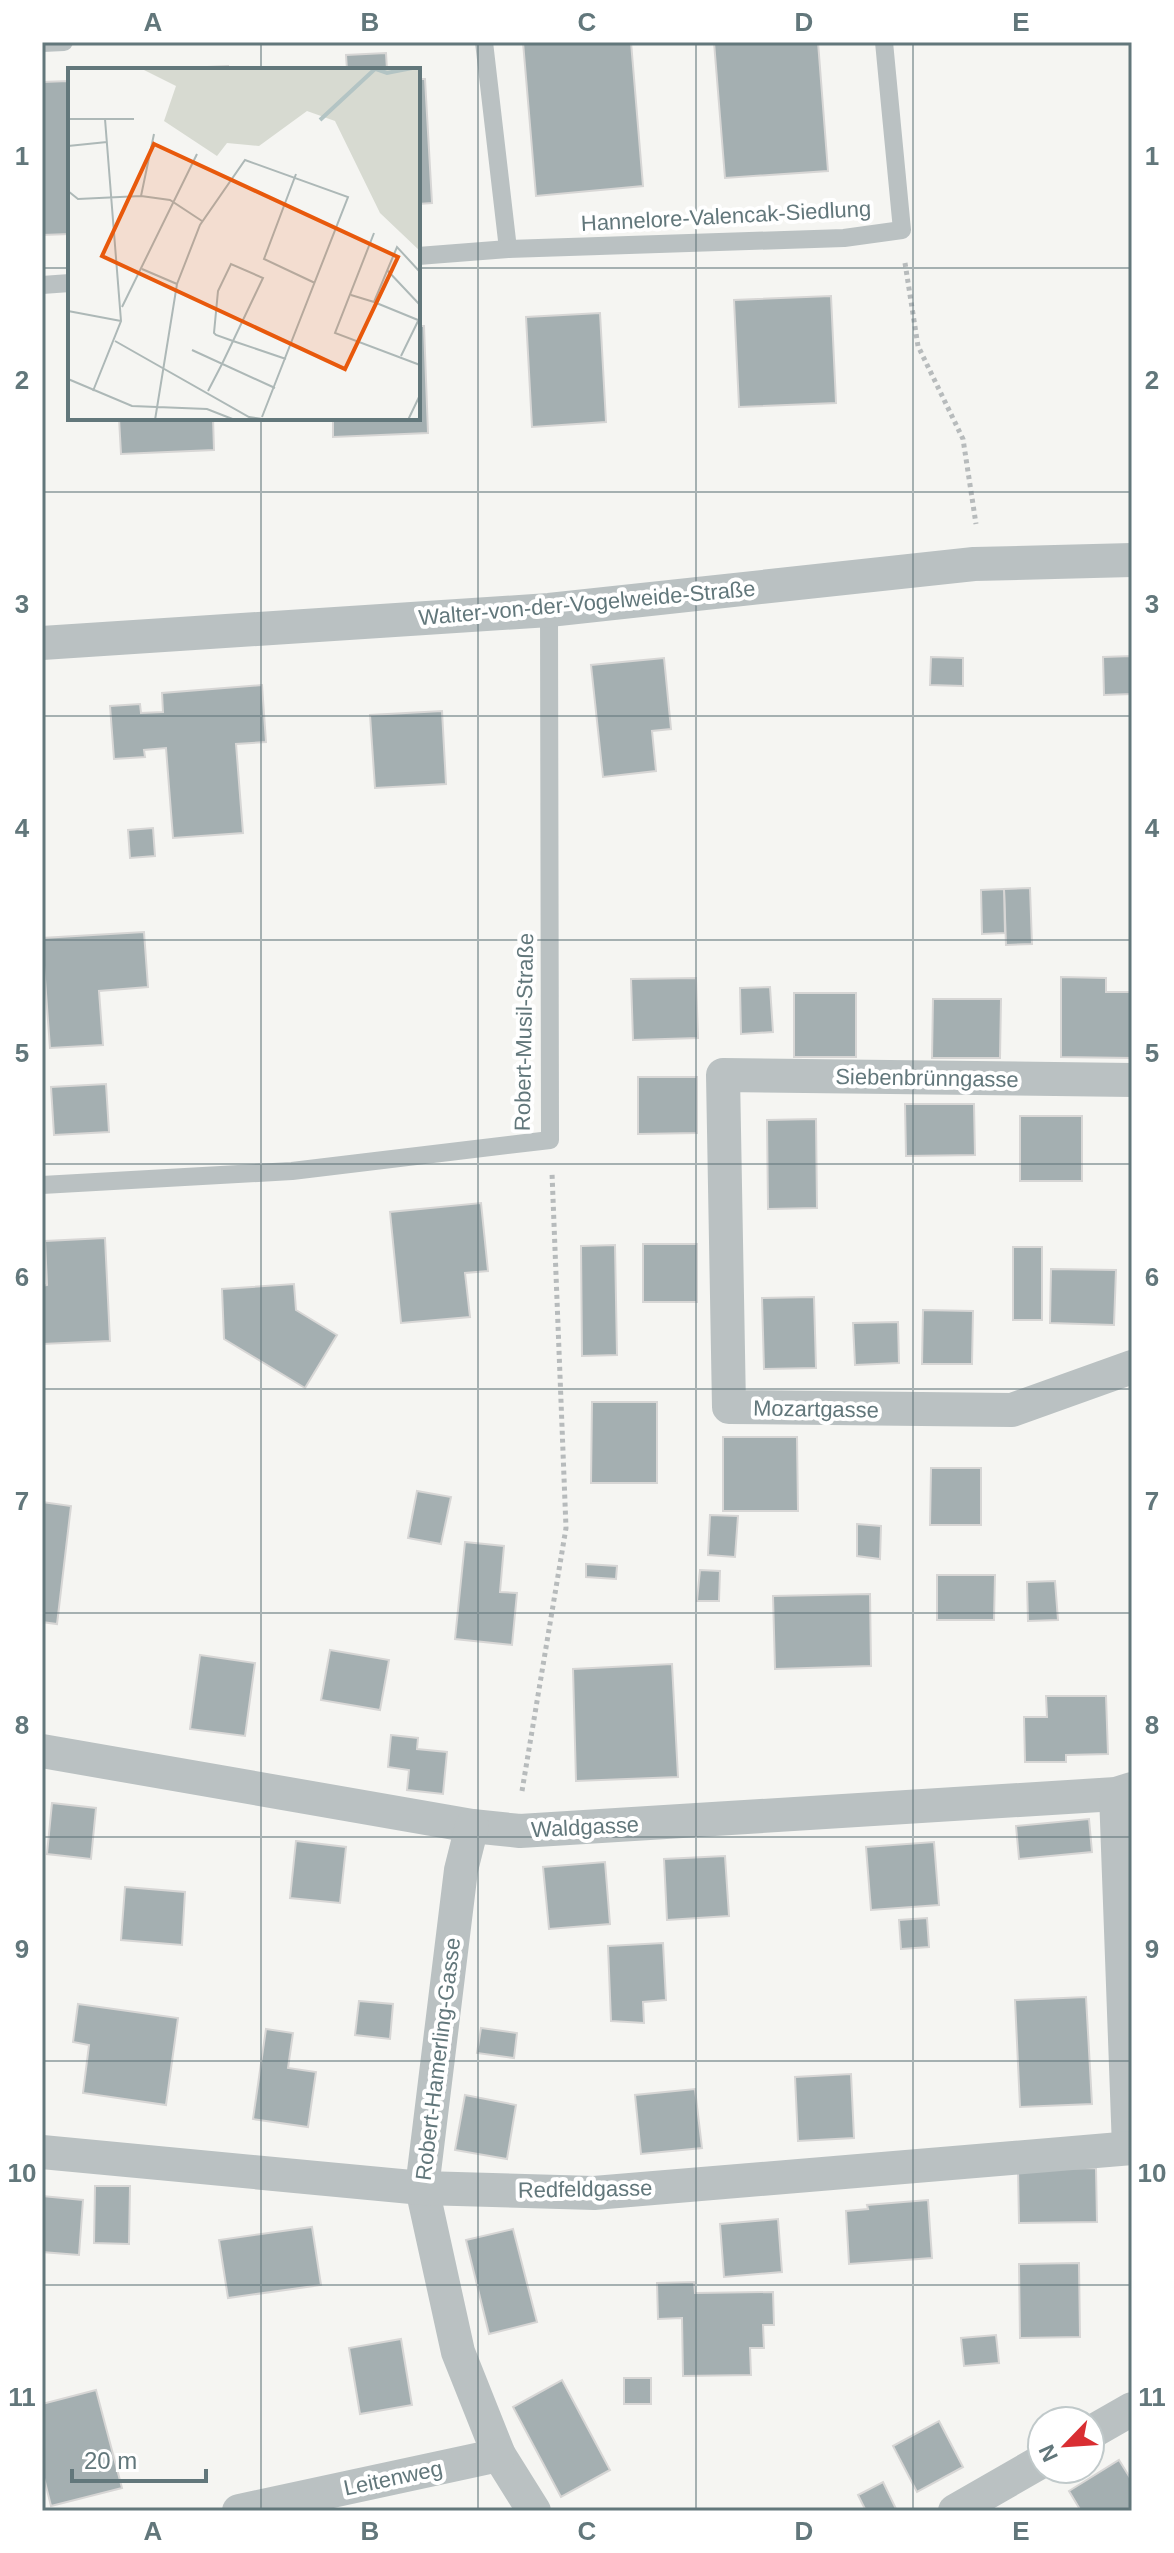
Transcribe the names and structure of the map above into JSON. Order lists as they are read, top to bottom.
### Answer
{
  "streets": {
    "street": [
      "Walter-von-der-Vogelweide-Straße",
      "Siebenbrünngasse",
      "Mozartgasse",
      "Waldgasse",
      "Robert-Hamerling-Gasse",
      "Redfeldgasse",
      "Leitenweg"
    ],
    "lane": ["Hannelore-Valencak-Siedlung", "Robert-Musil-Straße"]
  },
  "crossings": [
    ["Walter-von-der-Vogelweide-Straße", "Robert-Musil-Straße"],
    ["Siebenbrünngasse", "Mozartgasse"],
    ["Waldgasse", "Robert-Hamerling-Gasse"],
    ["Waldgasse", "Redfeldgasse"],
    ["Robert-Hamerling-Gasse", "Redfeldgasse"],
    ["Robert-Hamerling-Gasse", "Leitenweg"]
  ],
  "scale_bar": "20 m",
  "north": "bottom left",
  "grid": {
    "columns": [
      "A",
      "B",
      "C",
      "D",
      "E"
    ],
    "rows": [
      "1",
      "2",
      "3",
      "4",
      "5",
      "6",
      "7",
      "8",
      "9",
      "10",
      "11"
    ]
  }
}
